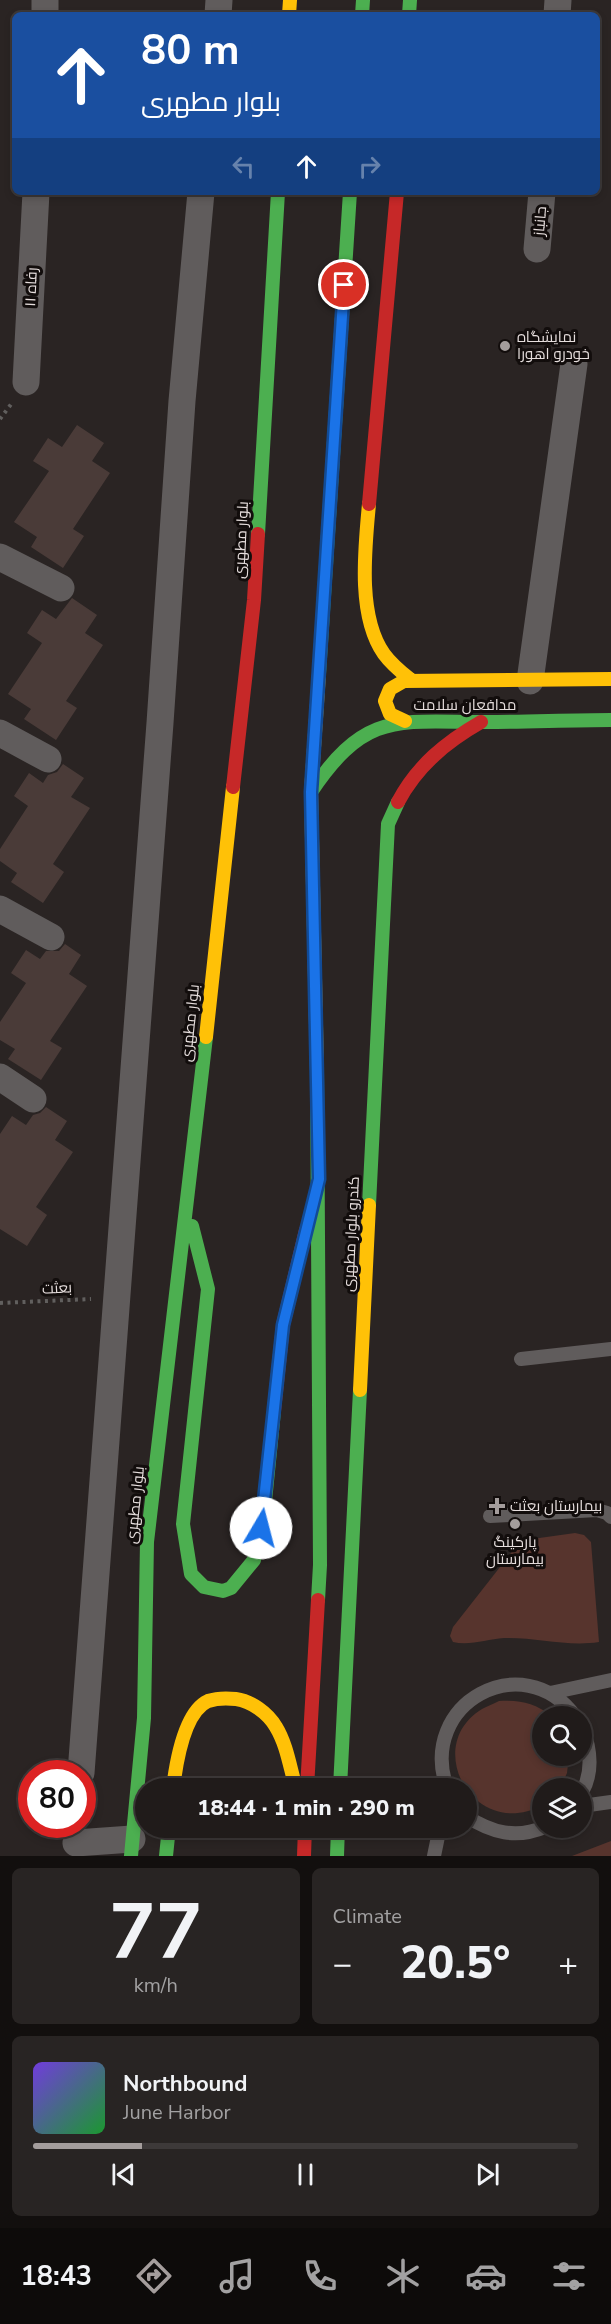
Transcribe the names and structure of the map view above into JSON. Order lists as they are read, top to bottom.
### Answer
{
  "streets": {
    "main road": ["بلوار مطهری", "مدافعان سلامت", "کندرو بلوار مطهری"],
    "street": ["جانباز", "رفاه ۱۱"],
    "path": ["بعثت"]
  },
  "crossings": [
    ["مدافعان سلامت", "کندرو بلوار مطهری"]
  ],
  "places": {
    "other": ["نمایشگاه خودرو اهورا", "پارکینگ بیمارستان"],
    "health": ["بیمارستان بعثت"]
  },
  "page": {
    "turn": ["80 m", "بلوار مطهری"],
    "limit": "80",
    "trip": "18:44 · 1 min · 290 m",
    "tile": [
      ["77", "km/h"],
      "Climate"
    ],
    "heat": ["−", "20.5°", "+"],
    "song": ["Northbound", "June Harbor"],
    "tabs": "18:43"
  }
}
